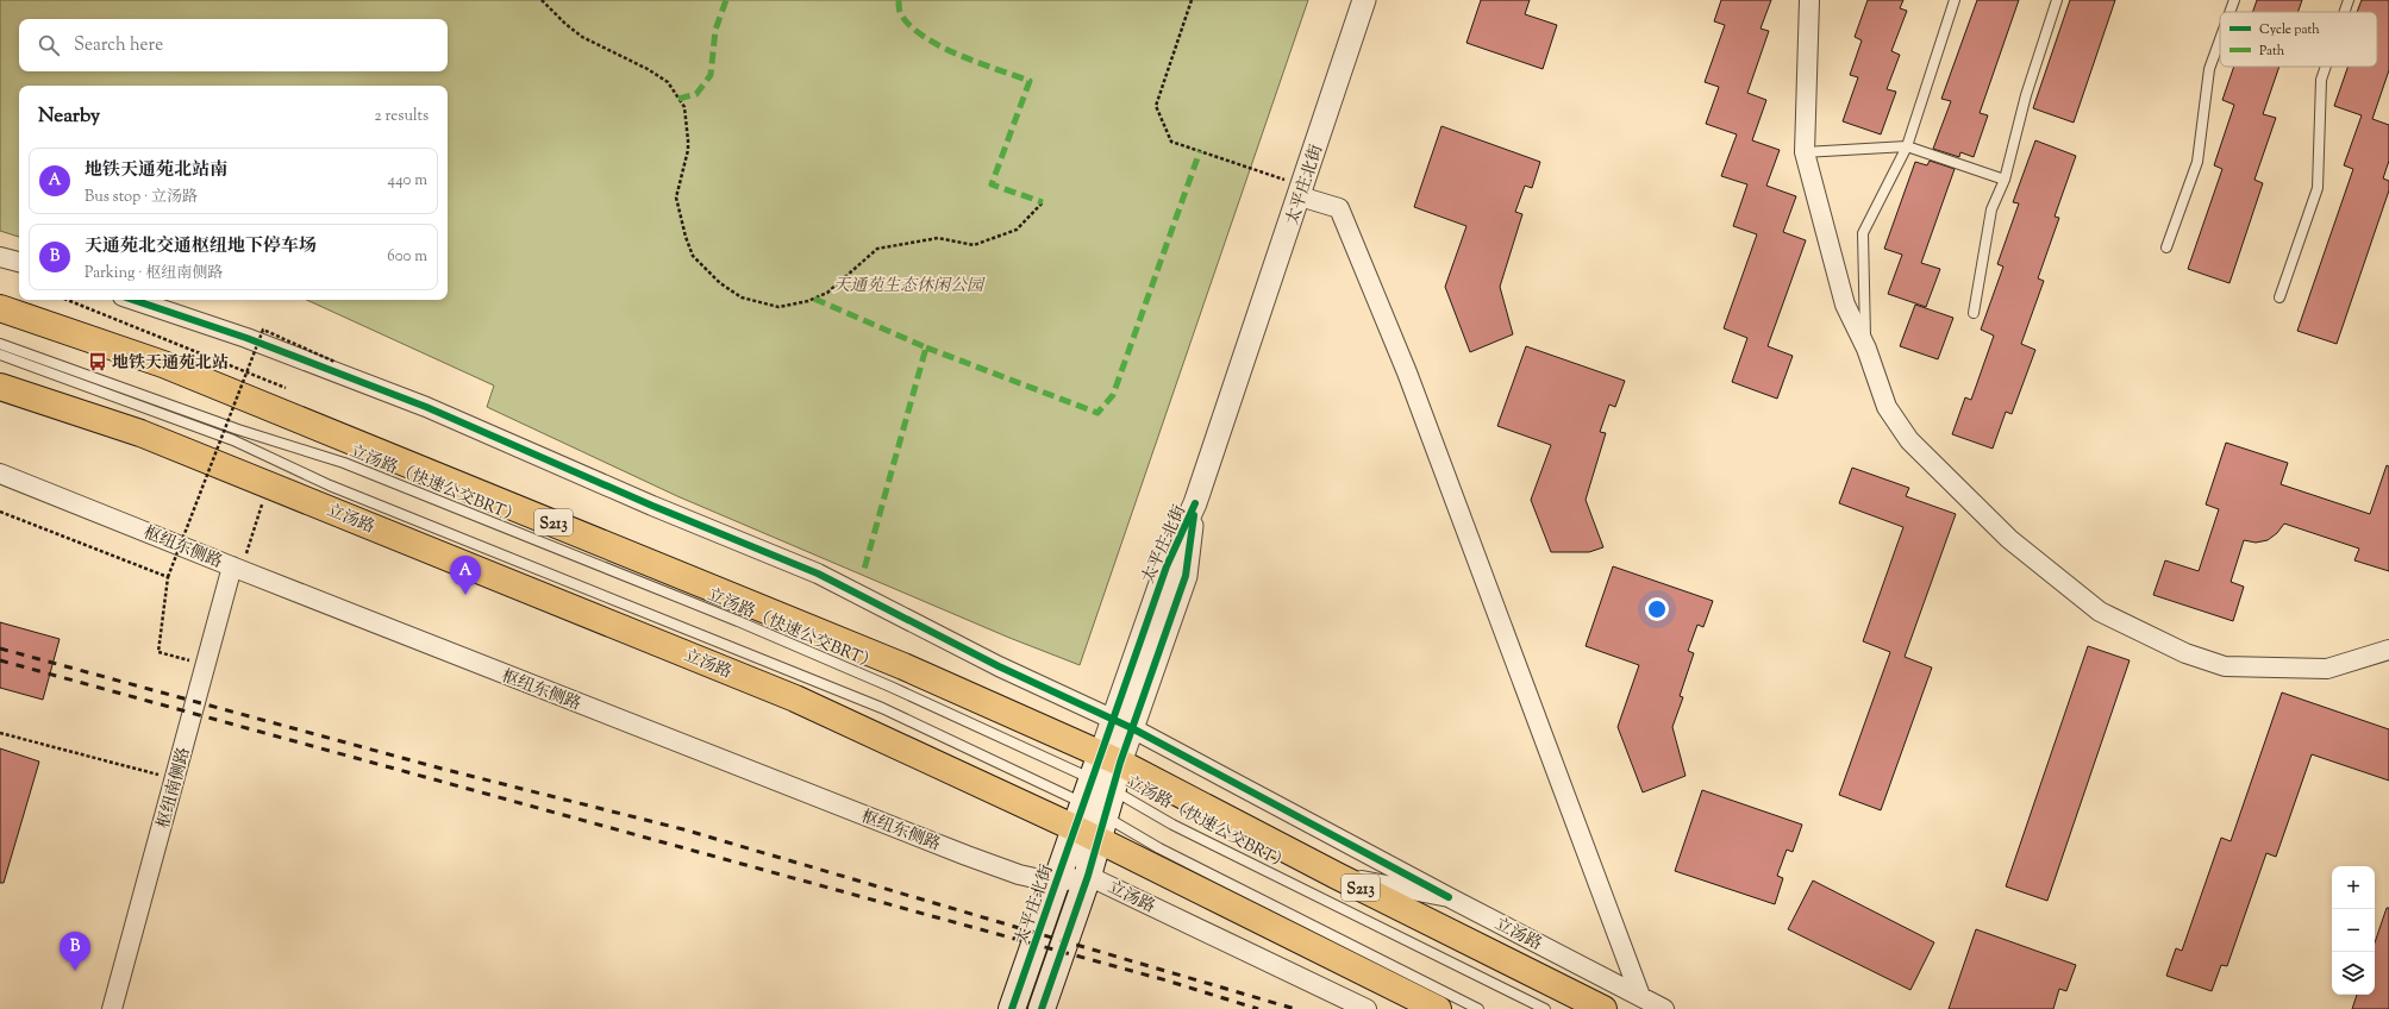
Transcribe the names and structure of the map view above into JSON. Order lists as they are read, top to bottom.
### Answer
{
  "streets": {
    "main road": ["太平庄北街", "立汤路", "S213"],
    "street": ["枢纽东侧路", "枢纽南侧路"],
    "lane": ["立汤路（快速公交BRT）"]
  },
  "crossings": [
    ["太平庄北街", "立汤路（快速公交BRT）"],
    ["太平庄北街", "立汤路"],
    ["太平庄北街", "枢纽东侧路"],
    ["立汤路", "枢纽东侧路"],
    ["枢纽东侧路", "枢纽南侧路"]
  ],
  "parks": ["天通苑生态休闲公园"],
  "places": {
    "bus stop": ["地铁天通苑北站"]
  },
  "legend": ["Cycle path", "Path"],
  "page": {
    "search": "Search here",
    "heading": ["Nearby", "2 results"],
    "list": [
      {
        "mark": "A",
        "name": "地铁天通苑北站南",
        "note": "Bus stop · 立汤路",
        "value": "440 m"
      },
      {
        "mark": "B",
        "name": "天通苑北交通枢纽地下停车场",
        "note": "Parking · 枢纽南侧路",
        "value": "600 m"
      }
    ],
    "pins": ["A", "B"],
    "map_buttons": ["+", "−"]
  }
}
